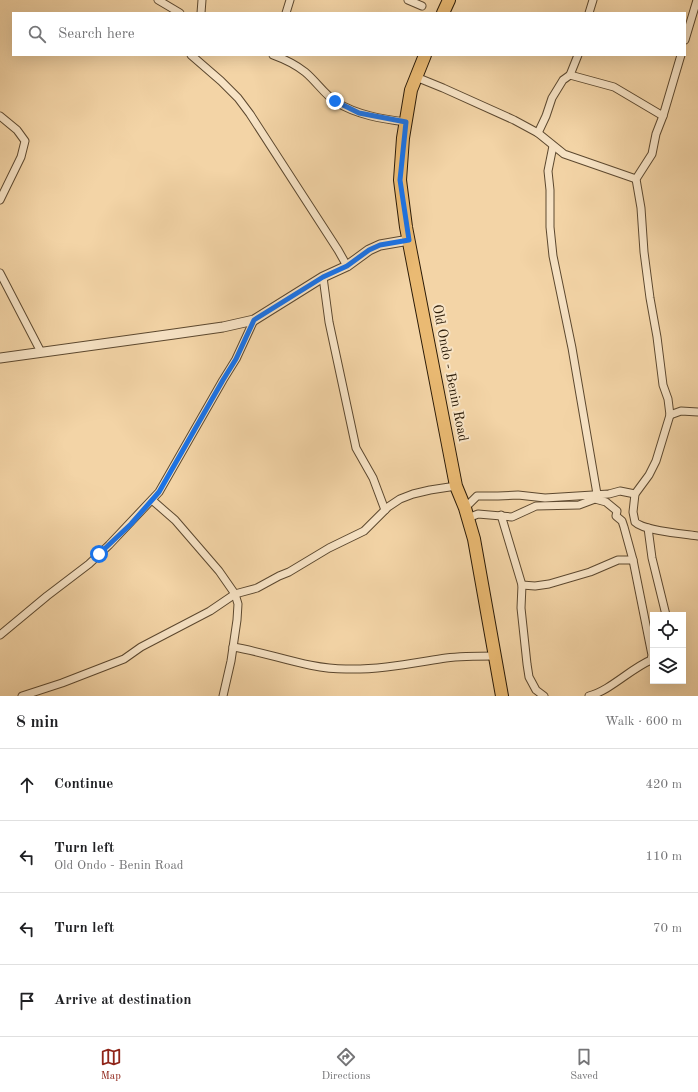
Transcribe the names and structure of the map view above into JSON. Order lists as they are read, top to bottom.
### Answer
{
  "streets": {
    "main road": ["Old Ondo - Benin Road"]
  },
  "page": {
    "search": "Search here",
    "heading": ["8 min", "Walk · 600 m"],
    "list": [
      ["Continue", "420 m"],
      ["Turn left", "Old Ondo - Benin Road", "110 m"],
      ["Turn left", "70 m"],
      "Arrive at destination"
    ],
    "nav": ["Map", "Directions", "Saved"]
  }
}
